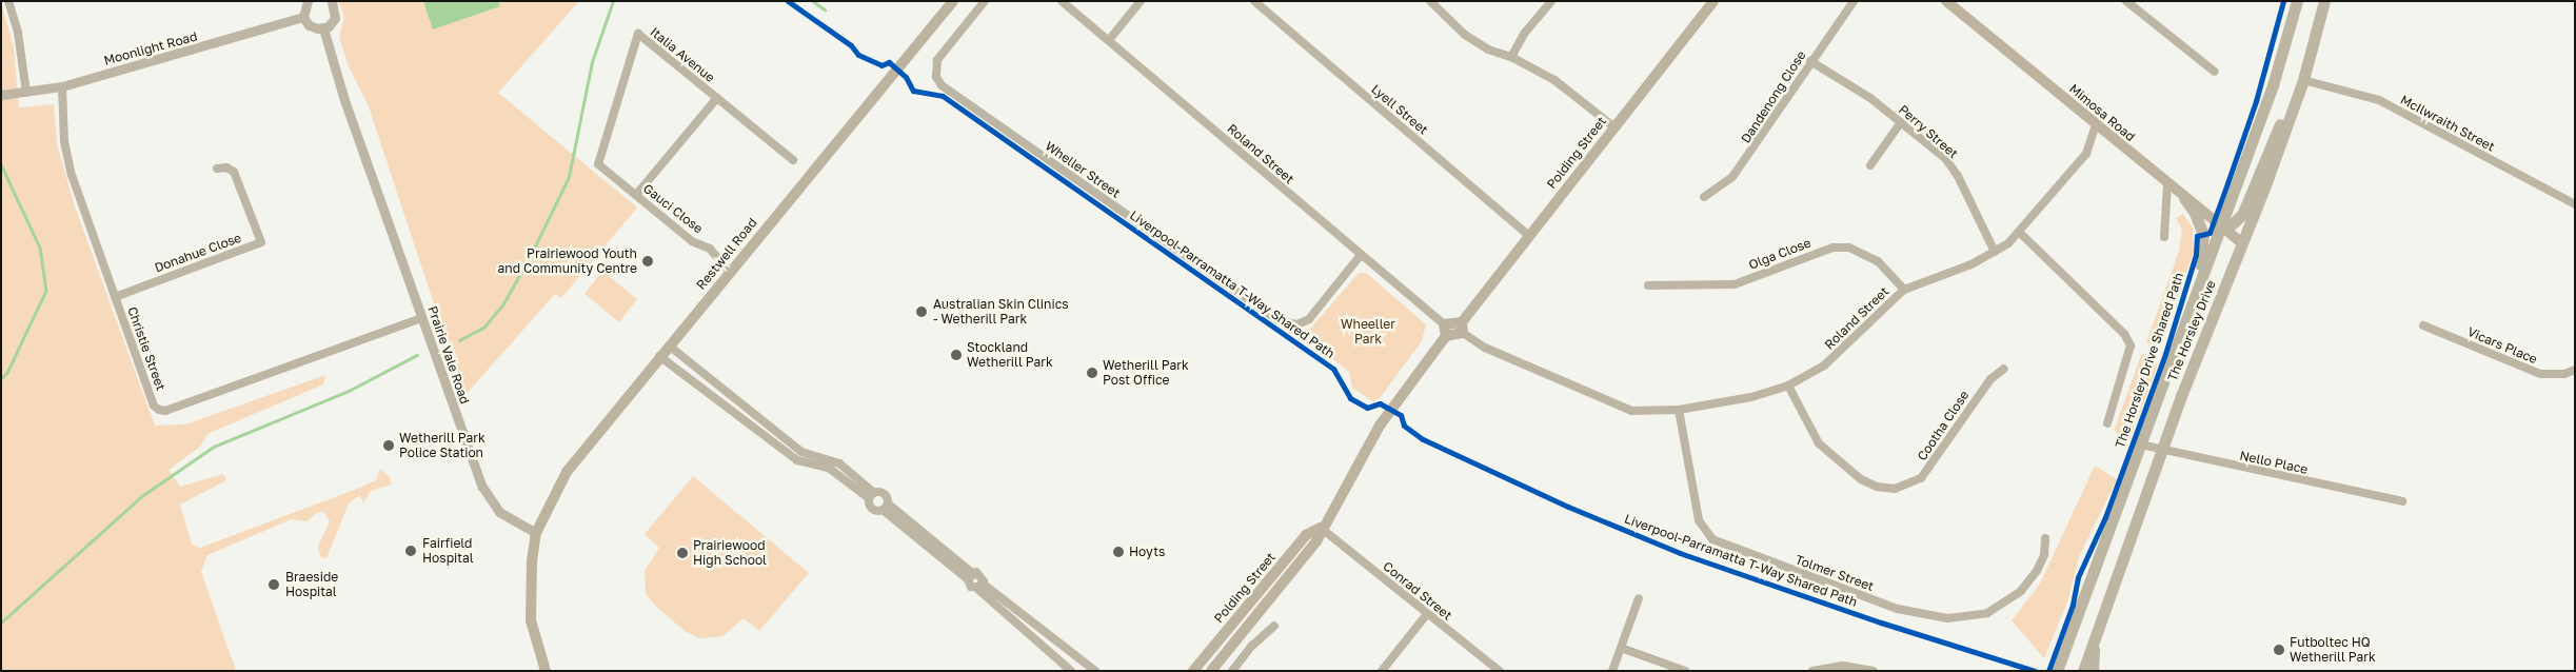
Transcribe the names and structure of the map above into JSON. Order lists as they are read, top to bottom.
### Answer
{
  "streets": {
    "main road": [
      "Mimosa Road",
      "Polding Street",
      "Restwell Road",
      "The Horsley Drive"
    ],
    "street": [
      "Moonlight Road",
      "Italia Avenue",
      "Dandenong Close",
      "Lyell Street",
      "McIlwraith Street",
      "Perry Street",
      "Roland Street",
      "Wheller Street",
      "Gauci Close",
      "Donahue Close",
      "Olga Close",
      "Vicars Place",
      "Christie Street",
      "Prairie Vale Road",
      "Cootha Close",
      "Nello Place",
      "Tolmer Street",
      "Conrad Street"
    ],
    "cycle path": ["Liverpool-Parramatta T-Way Shared Path", "The Horsley Drive Shared Path"]
  },
  "crossings": [
    ["Moonlight Road", "Christie Street"],
    ["Italia Avenue", "Gauci Close"],
    ["Dandenong Close", "Perry Street"],
    ["Lyell Street", "Polding Street"],
    ["Mimosa Road", "Roland Street"],
    ["Mimosa Road", "The Horsley Drive"],
    ["McIlwraith Street", "The Horsley Drive"],
    ["Perry Street", "Roland Street"],
    ["Polding Street", "Roland Street"],
    ["Polding Street", "Conrad Street"],
    ["Roland Street", "Wheller Street"],
    ["Roland Street", "Olga Close"],
    ["Roland Street", "Cootha Close"],
    ["Roland Street", "Tolmer Street"],
    ["Gauci Close", "Restwell Road"],
    ["Donahue Close", "Christie Street"],
    ["Restwell Road", "Prairie Vale Road"],
    ["The Horsley Drive", "Nello Place"],
    ["Christie Street", "Prairie Vale Road"]
  ],
  "parks": ["Wheeller Park"],
  "places": [
    "Prairiewood Youth and Community Centre",
    "Australian Skin Clinics - Wetherill Park",
    "Stockland Wetherill Park",
    "Wetherill Park Post Office",
    "Wetherill Park Police Station",
    "Fairfield Hospital",
    "Hoyts",
    "Prairiewood High School",
    "Braeside Hospital",
    "Futboltec HQ Wetherill Park"
  ]
}
